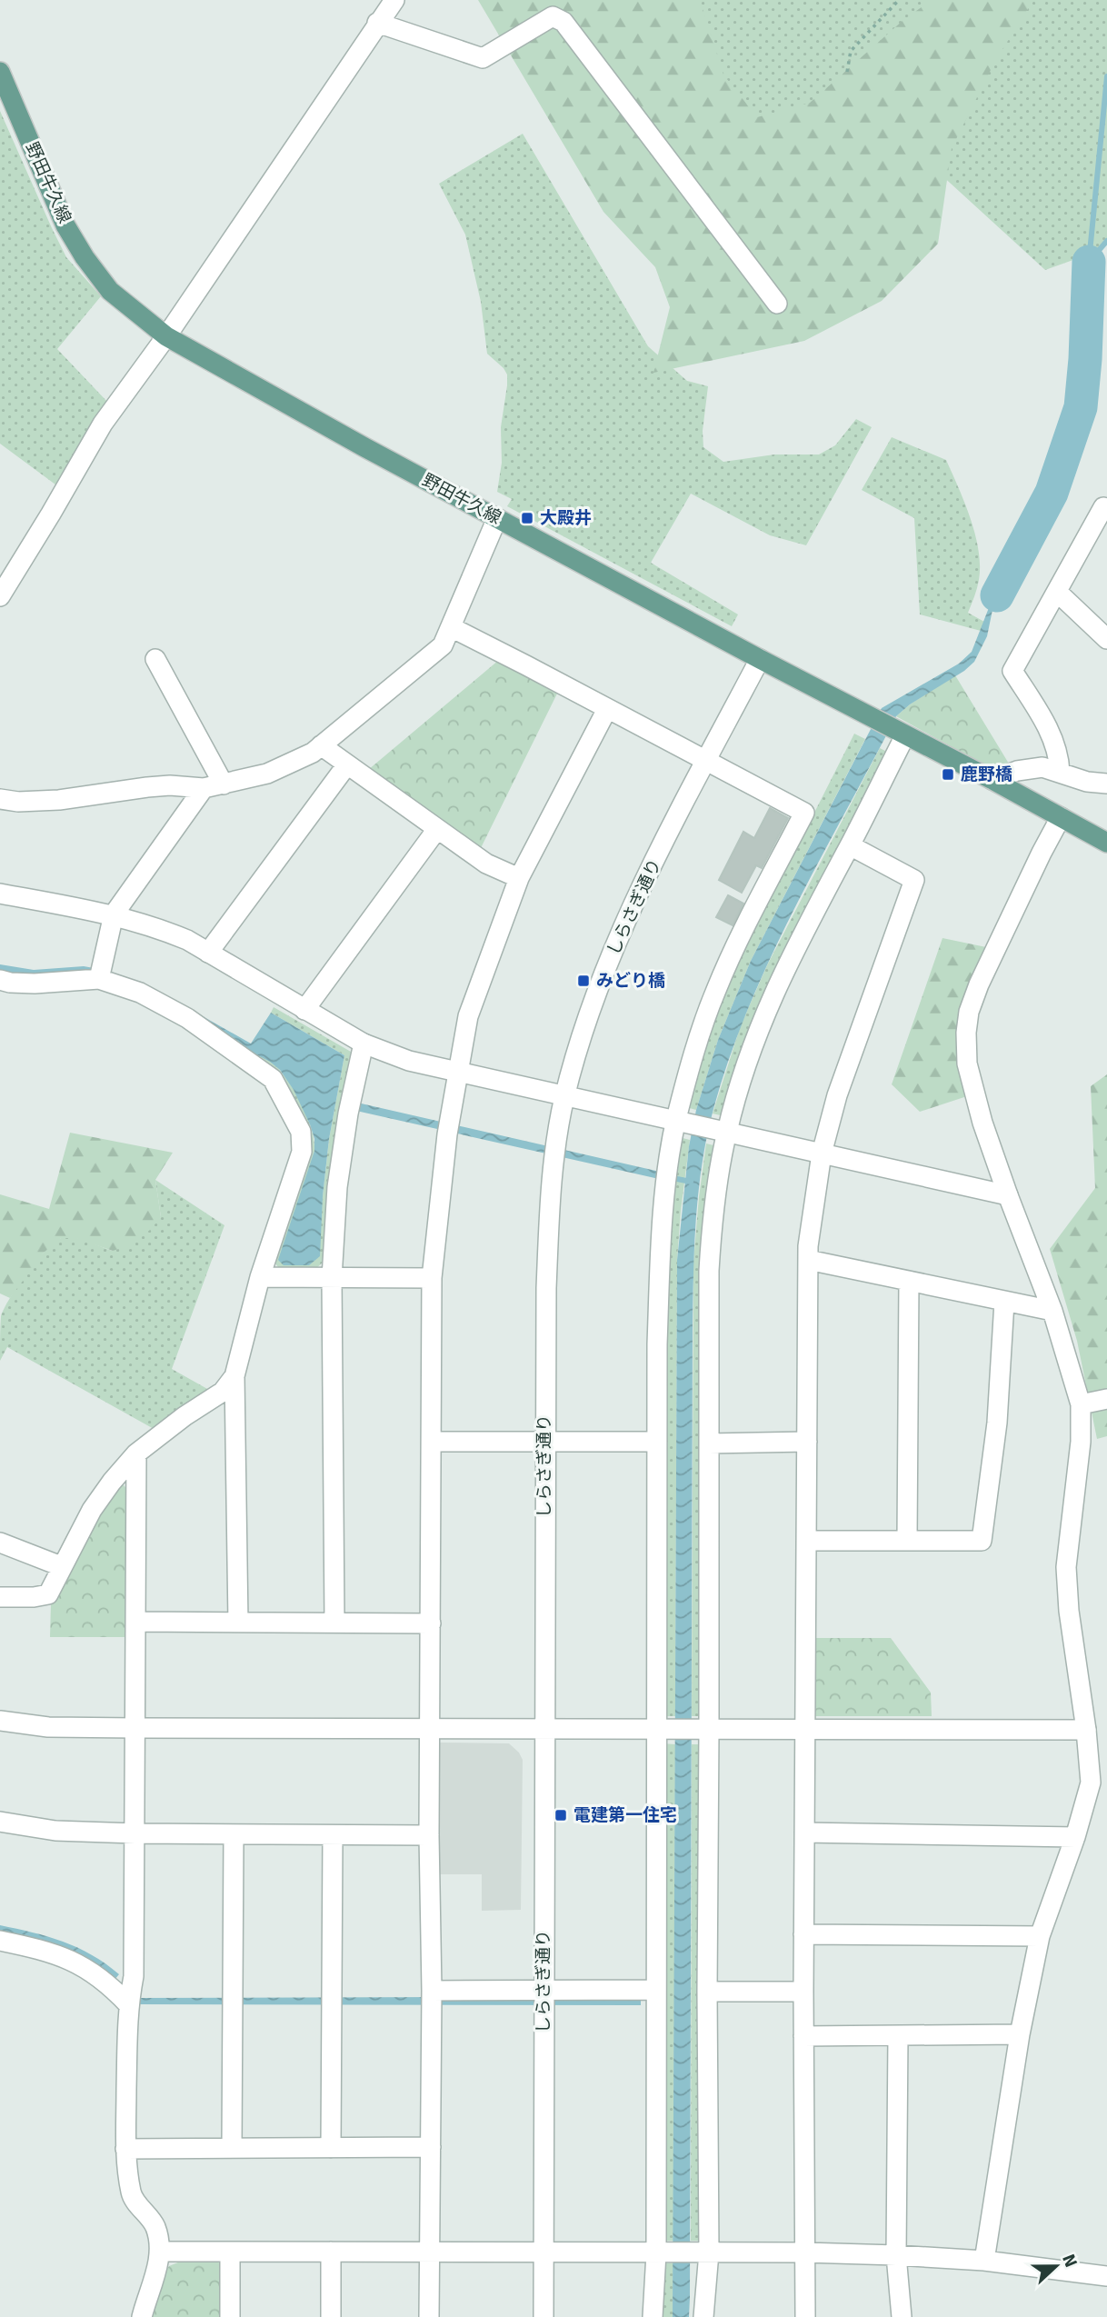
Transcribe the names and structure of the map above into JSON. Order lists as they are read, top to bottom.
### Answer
{
  "streets": {
    "main road": ["野田牛久線"],
    "street": ["しらさぎ通り"]
  },
  "crossings": [
    ["野田牛久線", "しらさぎ通り"]
  ],
  "places": {
    "transit": [
      "大殿井",
      "鹿野橋",
      "みどり橋",
      "電建第一住宅"
    ]
  },
  "north": "right"
}
